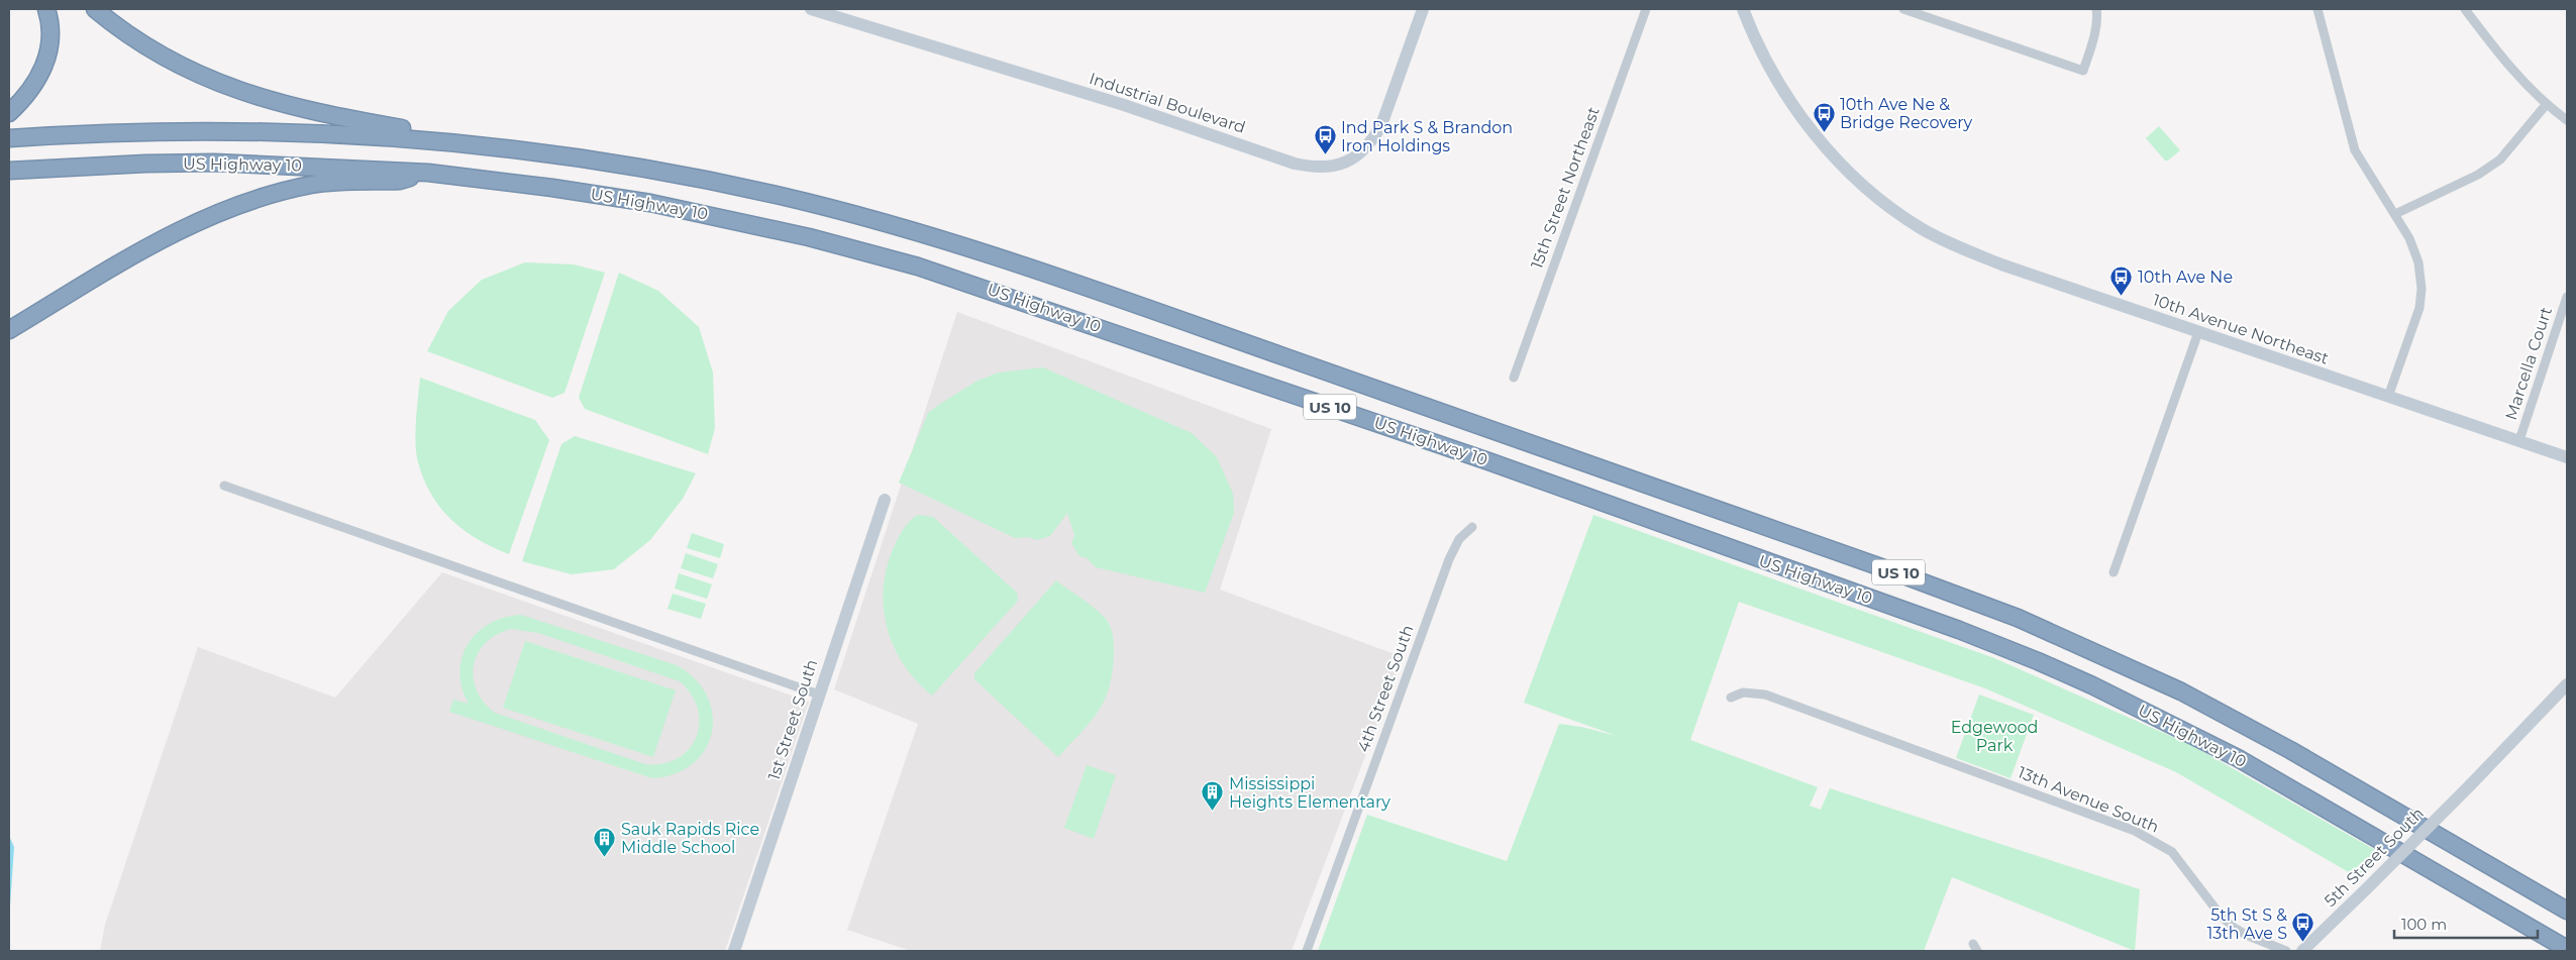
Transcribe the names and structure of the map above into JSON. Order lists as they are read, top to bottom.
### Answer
{
  "streets": {
    "highway": ["US Highway 10", "US 10"],
    "street": [
      "Industrial Boulevard",
      "15th Street Northeast",
      "10th Avenue Northeast",
      "Marcella Court",
      "4th Street South",
      "1st Street South",
      "13th Avenue South",
      "5th Street South"
    ]
  },
  "crossings": [
    ["US Highway 10", "US 10"],
    ["10th Avenue Northeast", "Marcella Court"]
  ],
  "parks": ["Edgewood Park"],
  "places": {
    "bus stop": [
      "10th Ave Ne & Bridge Recovery",
      "Ind Park S & Brandon Iron Holdings",
      "10th Ave Ne",
      "5th St S & 13th Ave S"
    ],
    "building": ["Mississippi Heights Elementary", "Sauk Rapids Rice Middle School"]
  },
  "scale_bar": "100 m"
}
